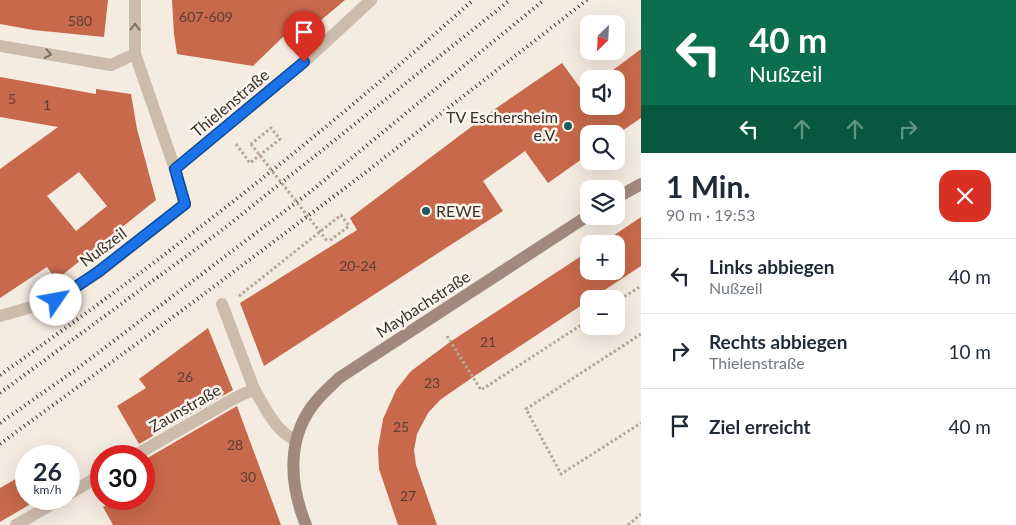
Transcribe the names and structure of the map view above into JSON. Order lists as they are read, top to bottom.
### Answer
{
  "streets": {
    "street": [
      "Thielenstraße",
      "Nußzeil",
      "Maybachstraße",
      "Zaunstraße"
    ]
  },
  "crossings": [
    ["Thielenstraße", "Nußzeil"]
  ],
  "places": ["TV Eschersheim e.V.", "REWE"],
  "house_numbers": [
    "607-609",
    "580",
    "5",
    "1",
    "20-24",
    "21",
    "26",
    "23",
    "25",
    "28",
    "30",
    "27"
  ],
  "north": "bottom left",
  "page": {
    "turn": ["40 m", "Nußzeil"],
    "map_buttons": ["+", "−"],
    "heading": ["1 Min.", "90 m · 19:53"],
    "list": [
      {
        "name": "Links abbiegen",
        "note": "Nußzeil",
        "value": "40 m"
      },
      {
        "name": "Rechts abbiegen",
        "note": "Thielenstraße",
        "value": "10 m"
      },
      {
        "name": "Ziel erreicht",
        "value": "40 m"
      }
    ],
    "speed": "26 km/h",
    "limit": "30"
  }
}
